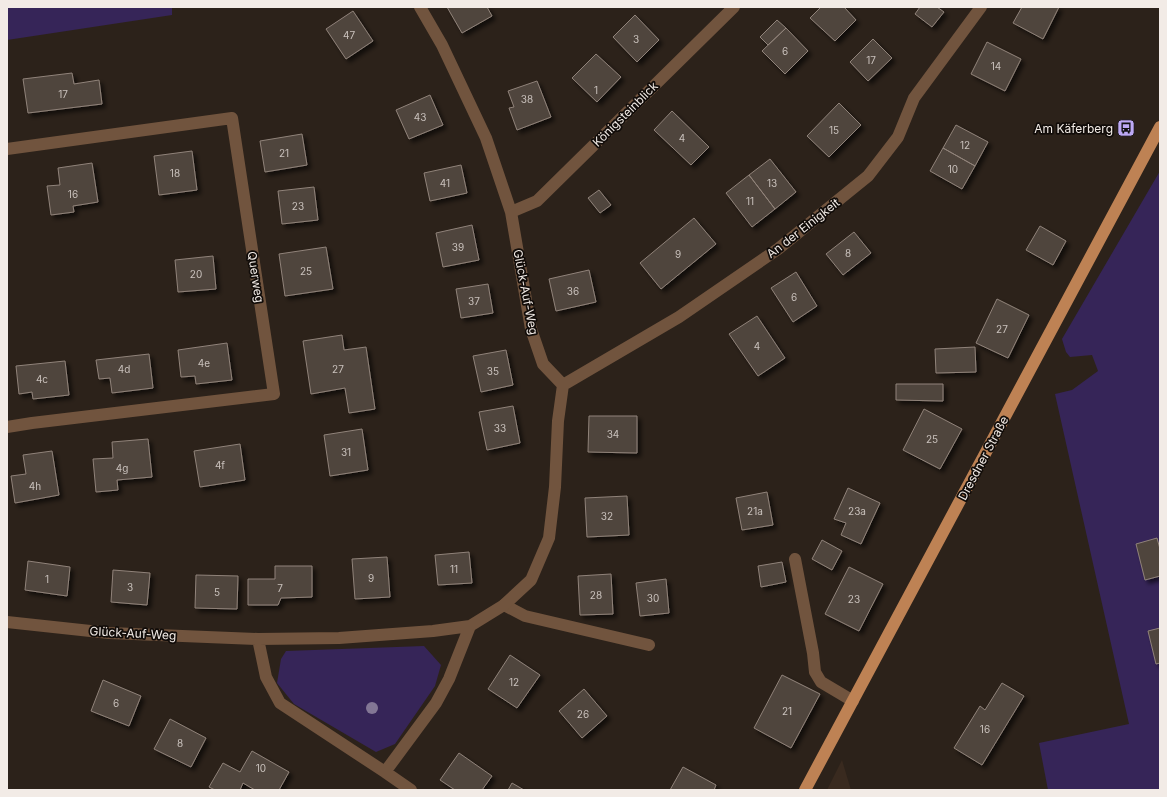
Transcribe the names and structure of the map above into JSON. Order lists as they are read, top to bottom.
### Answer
{
  "streets": {
    "main road": ["Dresdner Straße"],
    "street": [
      "Königsteinblick",
      "An der Einigkeit",
      "Querweg",
      "Glück-Auf-Weg"
    ]
  },
  "crossings": [
    ["Königsteinblick", "Glück-Auf-Weg"],
    ["An der Einigkeit", "Glück-Auf-Weg"]
  ],
  "places": {
    "bus stop": ["Am Käferberg"]
  },
  "house_numbers": [
    "47",
    "3",
    "6",
    "17",
    "14",
    "1",
    "17",
    "38",
    "43",
    "15",
    "4",
    "12",
    "21",
    "10",
    "18",
    "41",
    "13",
    "16",
    "11",
    "23",
    "39",
    "8",
    "9",
    "25",
    "20",
    "36",
    "6",
    "37",
    "27",
    "4",
    "4e",
    "4d",
    "27",
    "35",
    "4c",
    "33",
    "34",
    "25",
    "31",
    "4f",
    "4g",
    "4h",
    "21a",
    "23a",
    "32",
    "11",
    "9",
    "1",
    "3",
    "7",
    "5",
    "28",
    "30",
    "23",
    "12",
    "6",
    "21",
    "26",
    "16",
    "8",
    "10"
  ]
}
